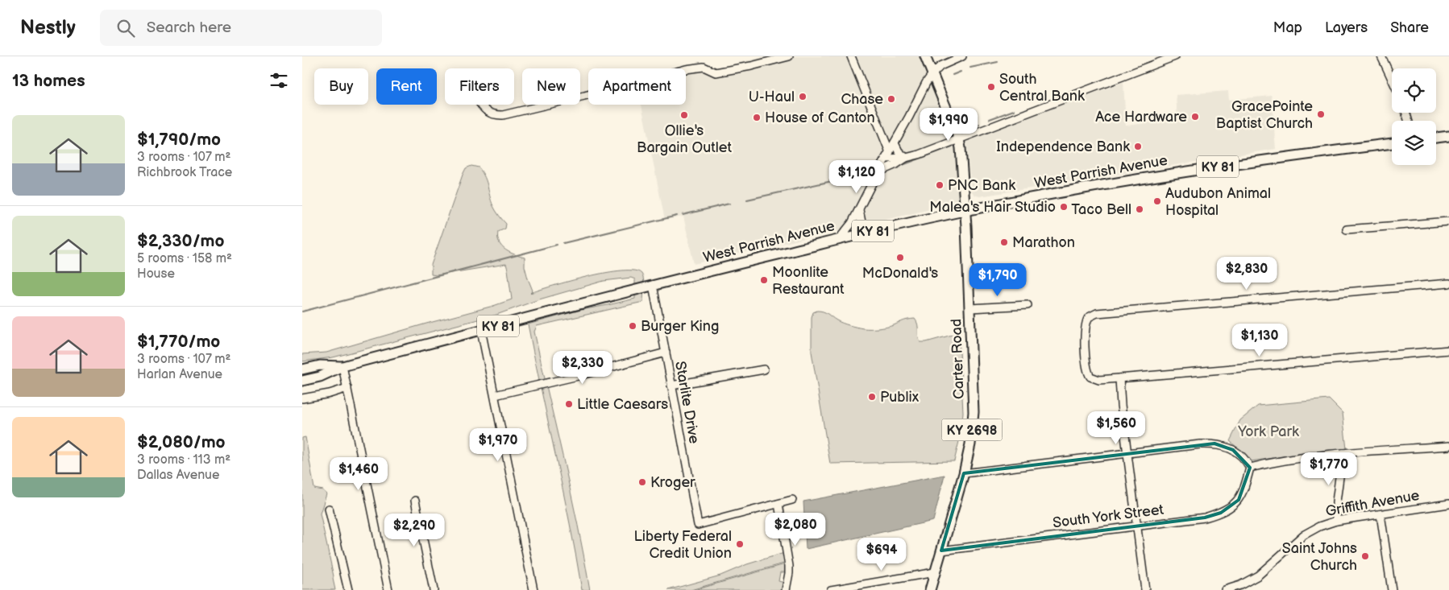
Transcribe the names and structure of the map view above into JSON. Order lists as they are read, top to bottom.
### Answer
{
  "streets": {
    "main road": [
      "KY 81",
      "West Parrish Avenue",
      "Carter Road",
      "KY 2698"
    ],
    "street": ["Starlite Drive", "Griffith Avenue", "South York Street"]
  },
  "crossings": [
    ["West Parrish Avenue", "Carter Road"],
    ["West Parrish Avenue", "Starlite Drive"],
    ["Carter Road", "South York Street"]
  ],
  "parks": ["York Park"],
  "places": [
    "South Central Bank",
    "U-Haul",
    "Chase",
    "GracePointe Baptist Church",
    "Ollie's Bargain Outlet",
    "Ace Hardware",
    "House of Canton",
    "Independence Bank",
    "PNC Bank",
    "Audubon Animal Hospital",
    "Malea's Hair Studio",
    "Taco Bell",
    "Marathon",
    "McDonald's",
    "Moonlite Restaurant",
    "Burger King",
    "Publix",
    "Little Caesars",
    "Kroger",
    "Liberty Federal Credit Union",
    "Saint Johns Church"
  ],
  "page": {
    "header": "Nestly",
    "search": "Search here",
    "nav": ["Map", "Layers", "Share"],
    "heading": "13 homes",
    "chip": [
      "Buy",
      "Rent",
      "Filters",
      "New",
      "Apartment"
    ],
    "list": [
      {
        "name": "$1,790/mo",
        "note": "3 rooms · 107 m² · Richbrook Trace"
      },
      {
        "name": "$2,330/mo",
        "note": "5 rooms · 158 m² · House"
      },
      {
        "name": "$1,770/mo",
        "note": "3 rooms · 107 m² · Harlan Avenue"
      },
      {
        "name": "$2,080/mo",
        "note": "3 rooms · 113 m² · Dallas Avenue"
      }
    ],
    "price": [
      "$1,990",
      "$1,120",
      "$2,830",
      "$1,790",
      "$1,130",
      "$2,330",
      "$1,560",
      "$1,970",
      "$1,770",
      "$1,460",
      "$2,080",
      "$2,290",
      "$694"
    ]
  }
}
